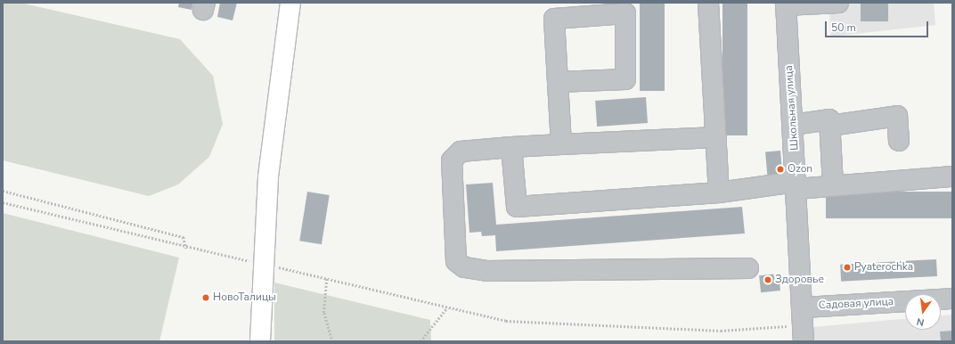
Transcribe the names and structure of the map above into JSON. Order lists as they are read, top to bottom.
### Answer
{
  "streets": {
    "street": ["Школьная улица", "Садовая улица"]
  },
  "crossings": [
    ["Школьная улица", "Садовая улица"]
  ],
  "places": [
    "Ozon",
    "Pyaterochka",
    "Здоровье",
    "НовоТалицы"
  ],
  "scale_bar": "50 m",
  "north": "bottom"
}
